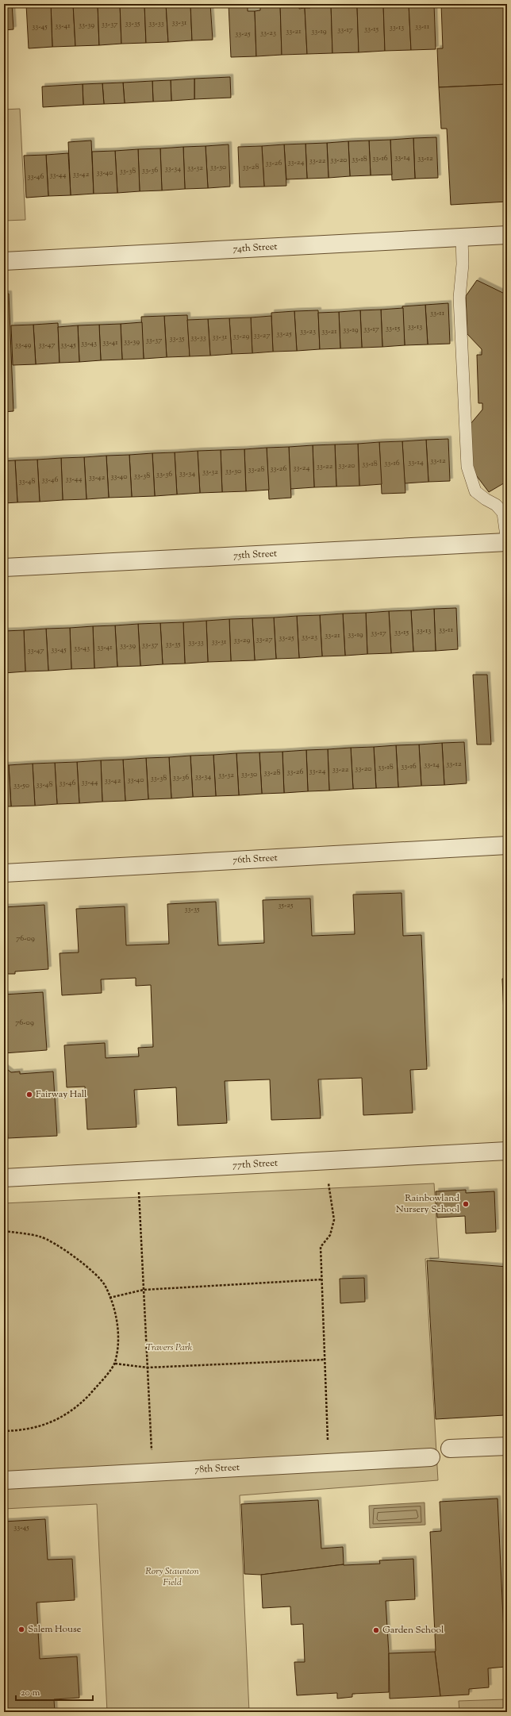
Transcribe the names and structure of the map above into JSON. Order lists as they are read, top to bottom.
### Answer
{
  "streets": {
    "street": [
      "74th Street",
      "75th Street",
      "76th Street",
      "77th Street",
      "78th Street"
    ]
  },
  "parks": ["Travers Park", "Rory Staunton Field"],
  "places": [
    "Fairway Hall",
    "Rainbowland Nursery School",
    "Salem House",
    "Garden School"
  ],
  "house_numbers": [
    "33-31",
    "33-35",
    "33-33",
    "33-37",
    "33-39",
    "33-41",
    "33-45",
    "33-11",
    "33-13",
    "33-15",
    "33-17",
    "33-21",
    "33-19",
    "33-23",
    "33-25",
    "33-14",
    "33-16",
    "33-12",
    "33-18",
    "33-20",
    "33-22",
    "33-24",
    "33-26",
    "33-30",
    "33-28",
    "33-32",
    "33-34",
    "33-36",
    "33-38",
    "33-40",
    "33-42",
    "33-44",
    "33-46",
    "33-11",
    "33-13",
    "33-15",
    "33-17",
    "33-19",
    "33-23",
    "33-21",
    "33-25",
    "33-27",
    "33-29",
    "33-31",
    "33-33",
    "33-35",
    "33-37",
    "33-39",
    "33-41",
    "33-43",
    "33-49",
    "33-47",
    "33-45",
    "33-12",
    "33-14",
    "33-16",
    "33-18",
    "33-20",
    "33-22",
    "33-24",
    "33-26",
    "33-28",
    "33-30",
    "33-32",
    "33-34",
    "33-36",
    "33-38",
    "33-40",
    "33-42",
    "33-44",
    "33-46",
    "33-48",
    "33-11",
    "33-13",
    "33-15",
    "33-17",
    "33-19",
    "33-21",
    "33-23",
    "33-25",
    "33-27",
    "33-29",
    "33-31",
    "33-33",
    "33-35",
    "33-37",
    "33-39",
    "33-41",
    "33-43",
    "33-45",
    "33-47",
    "33-12",
    "33-14",
    "33-16",
    "33-18",
    "33-20",
    "33-22",
    "33-24",
    "33-26",
    "33-28",
    "33-30",
    "33-32",
    "33-34",
    "33-36",
    "33-38",
    "33-40",
    "33-42",
    "33-44",
    "33-46",
    "33-48",
    "33-50",
    "35-25",
    "33-35",
    "76-09",
    "76-09",
    "33-45"
  ],
  "scale_bar": "20 m"
}
